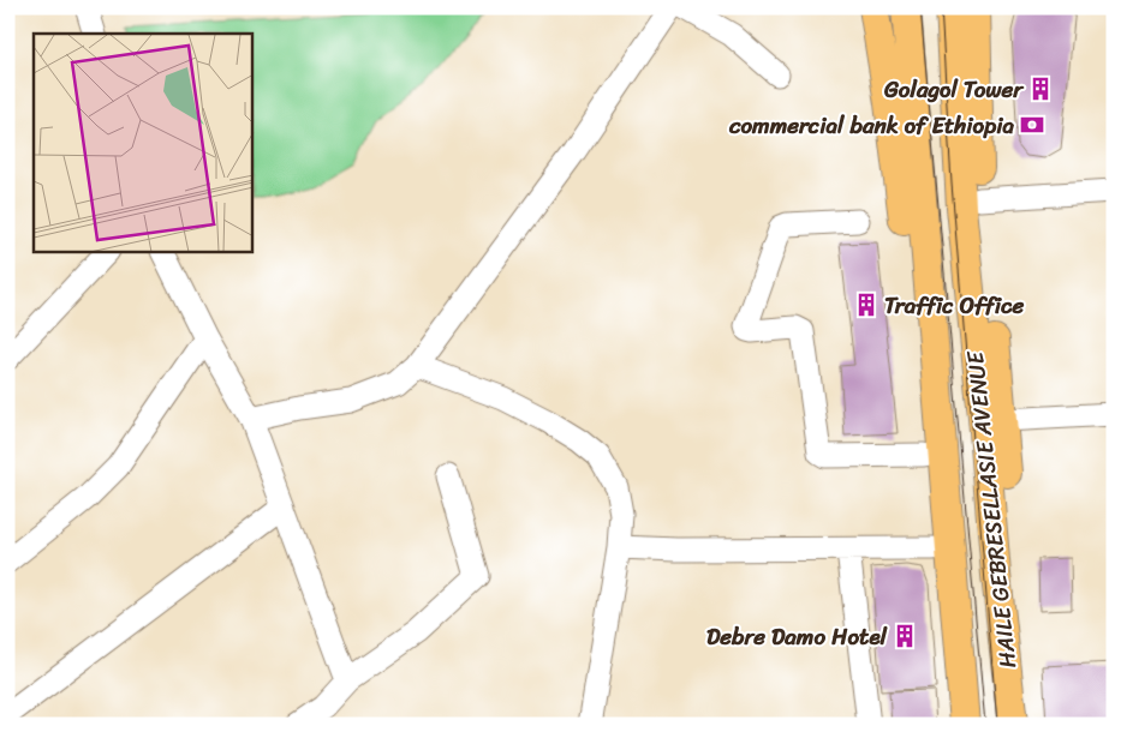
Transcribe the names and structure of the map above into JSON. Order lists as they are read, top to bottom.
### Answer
{
  "streets": {
    "main road": ["HAILE GEBRESELLASIE AVENUE"]
  },
  "places": {
    "building": ["Golagol Tower", "Traffic Office", "Debre Damo Hotel"],
    "bank": ["commercial bank of Ethiopia"]
  }
}
